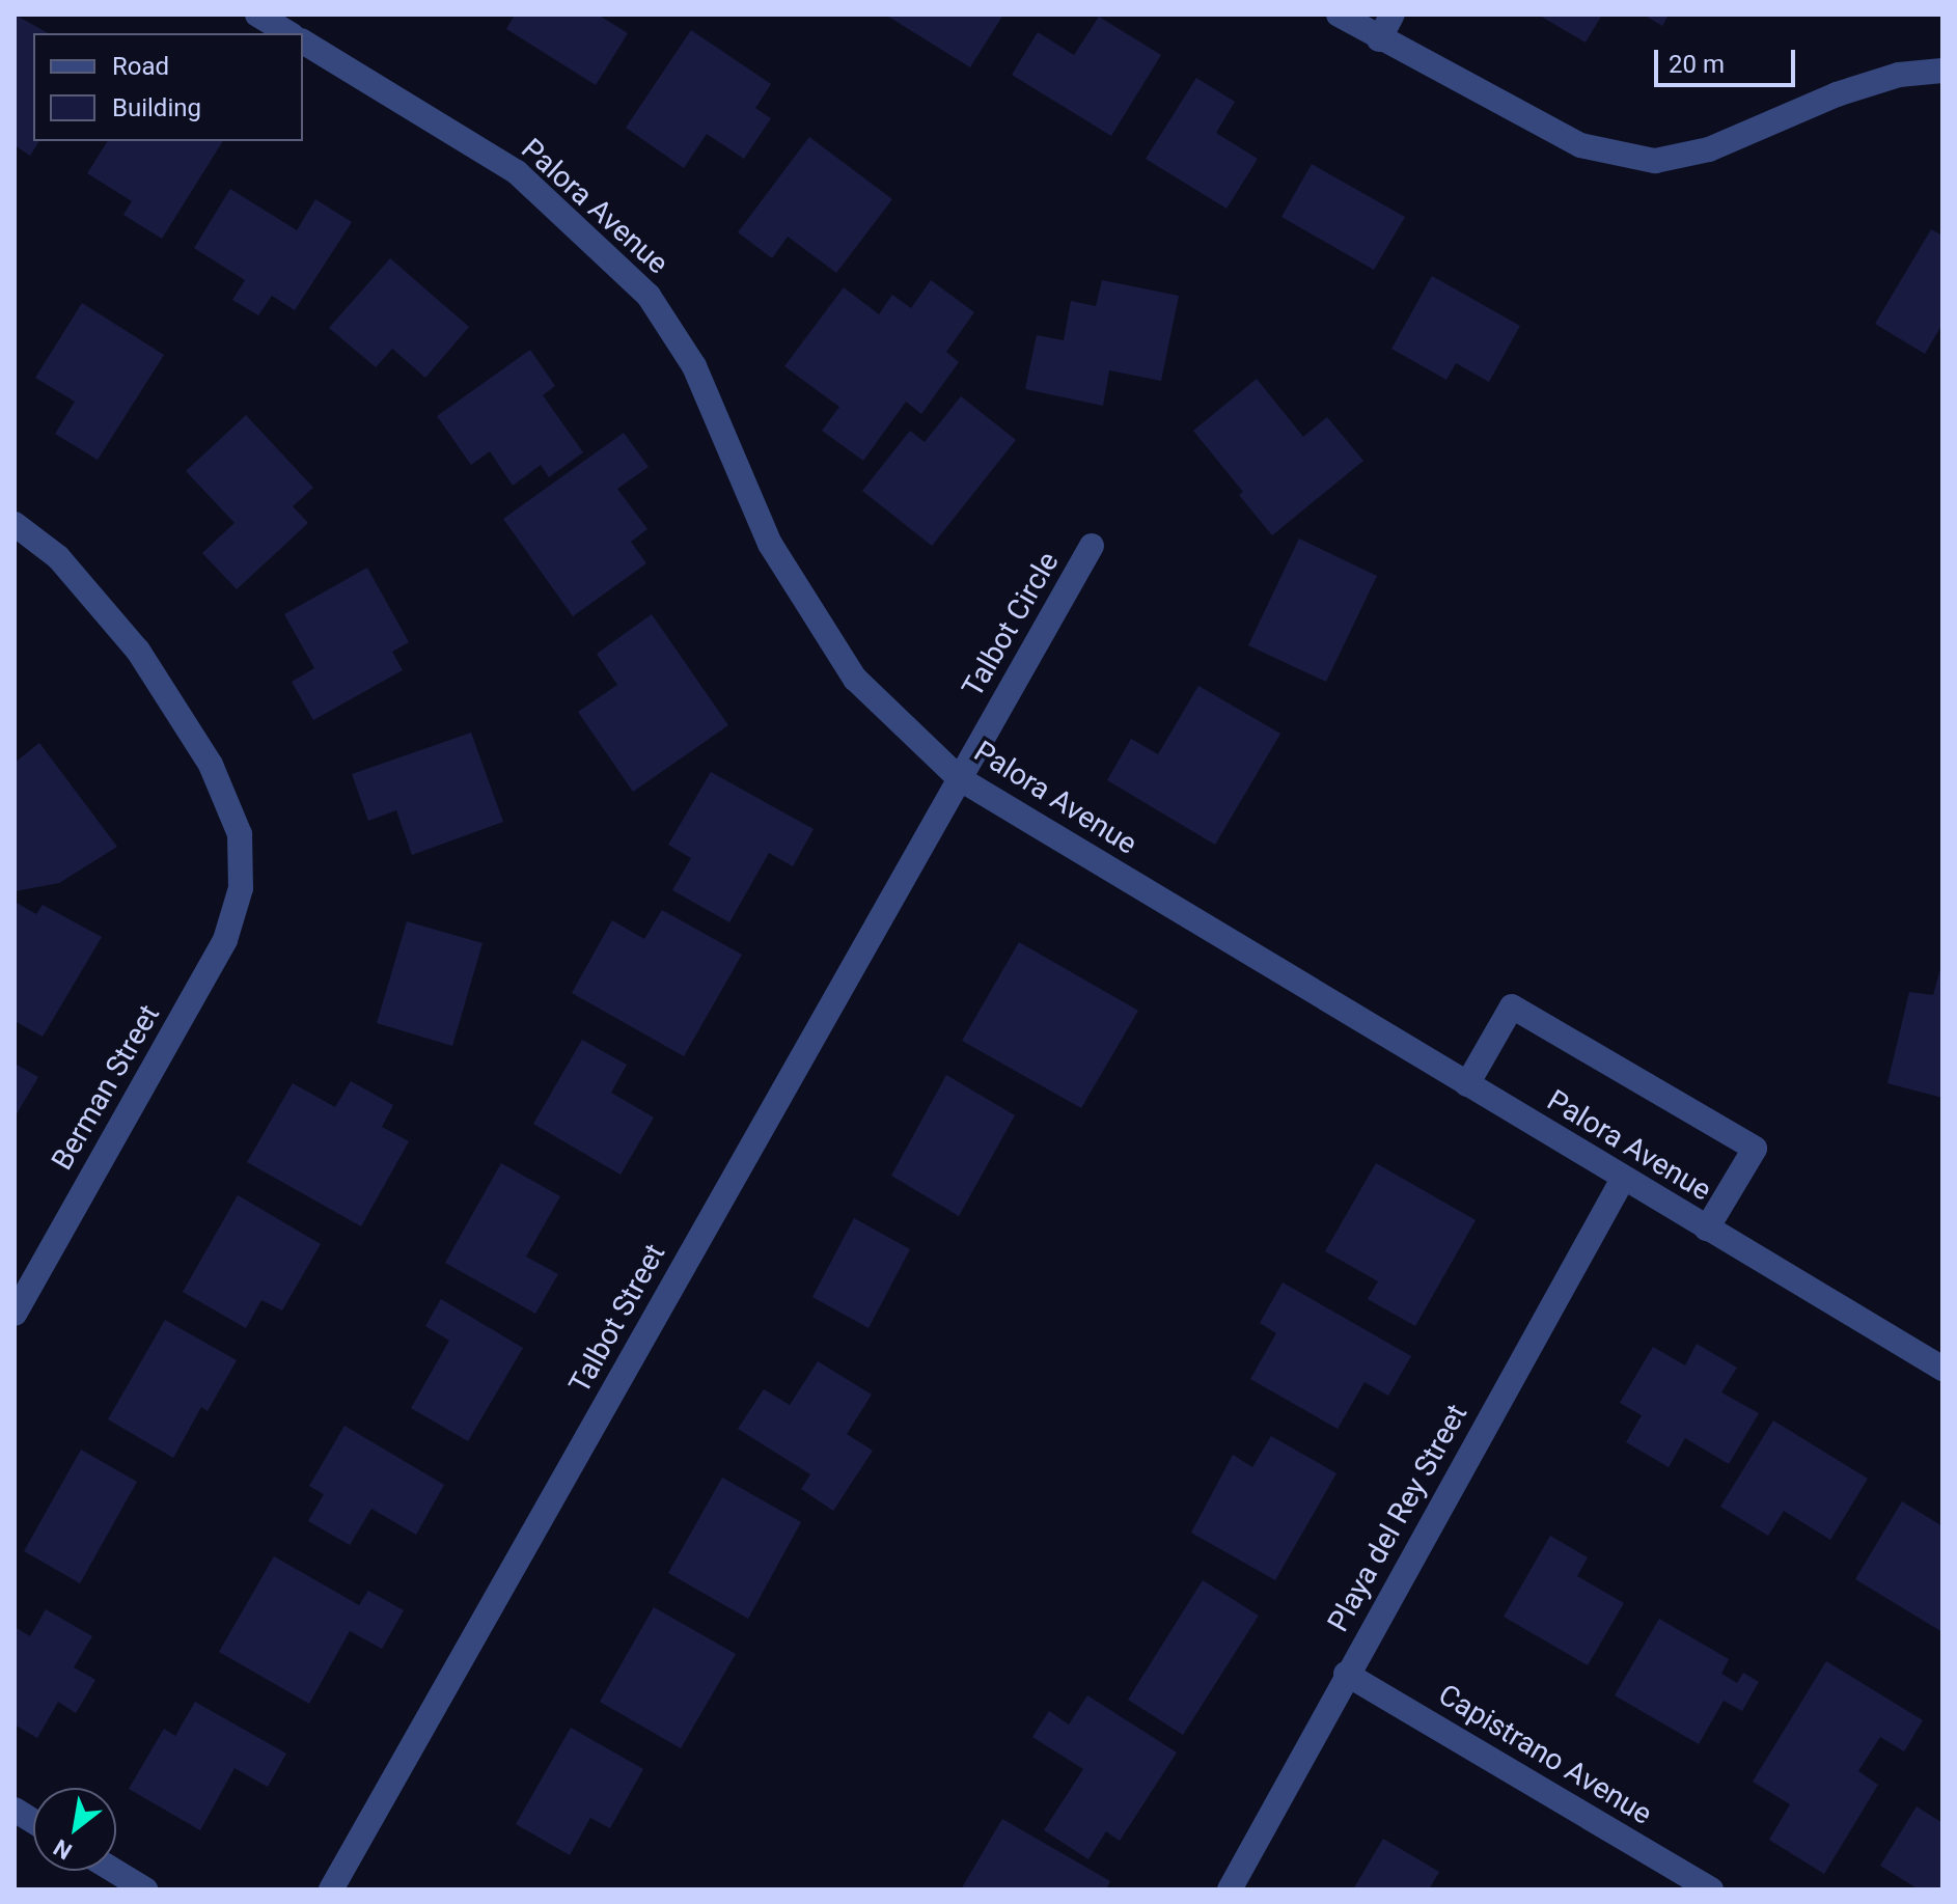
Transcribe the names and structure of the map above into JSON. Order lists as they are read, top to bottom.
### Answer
{
  "streets": {
    "street": [
      "Palora Avenue",
      "Talbot Circle",
      "Berman Street",
      "Talbot Street",
      "Playa del Rey Street",
      "Capistrano Avenue"
    ]
  },
  "crossings": [
    ["Palora Avenue", "Talbot Circle"],
    ["Palora Avenue", "Talbot Street"],
    ["Palora Avenue", "Playa del Rey Street"],
    ["Talbot Circle", "Talbot Street"],
    ["Playa del Rey Street", "Capistrano Avenue"]
  ],
  "legend": ["Road", "Building"],
  "scale_bar": "20 m",
  "north": "bottom left"
}
